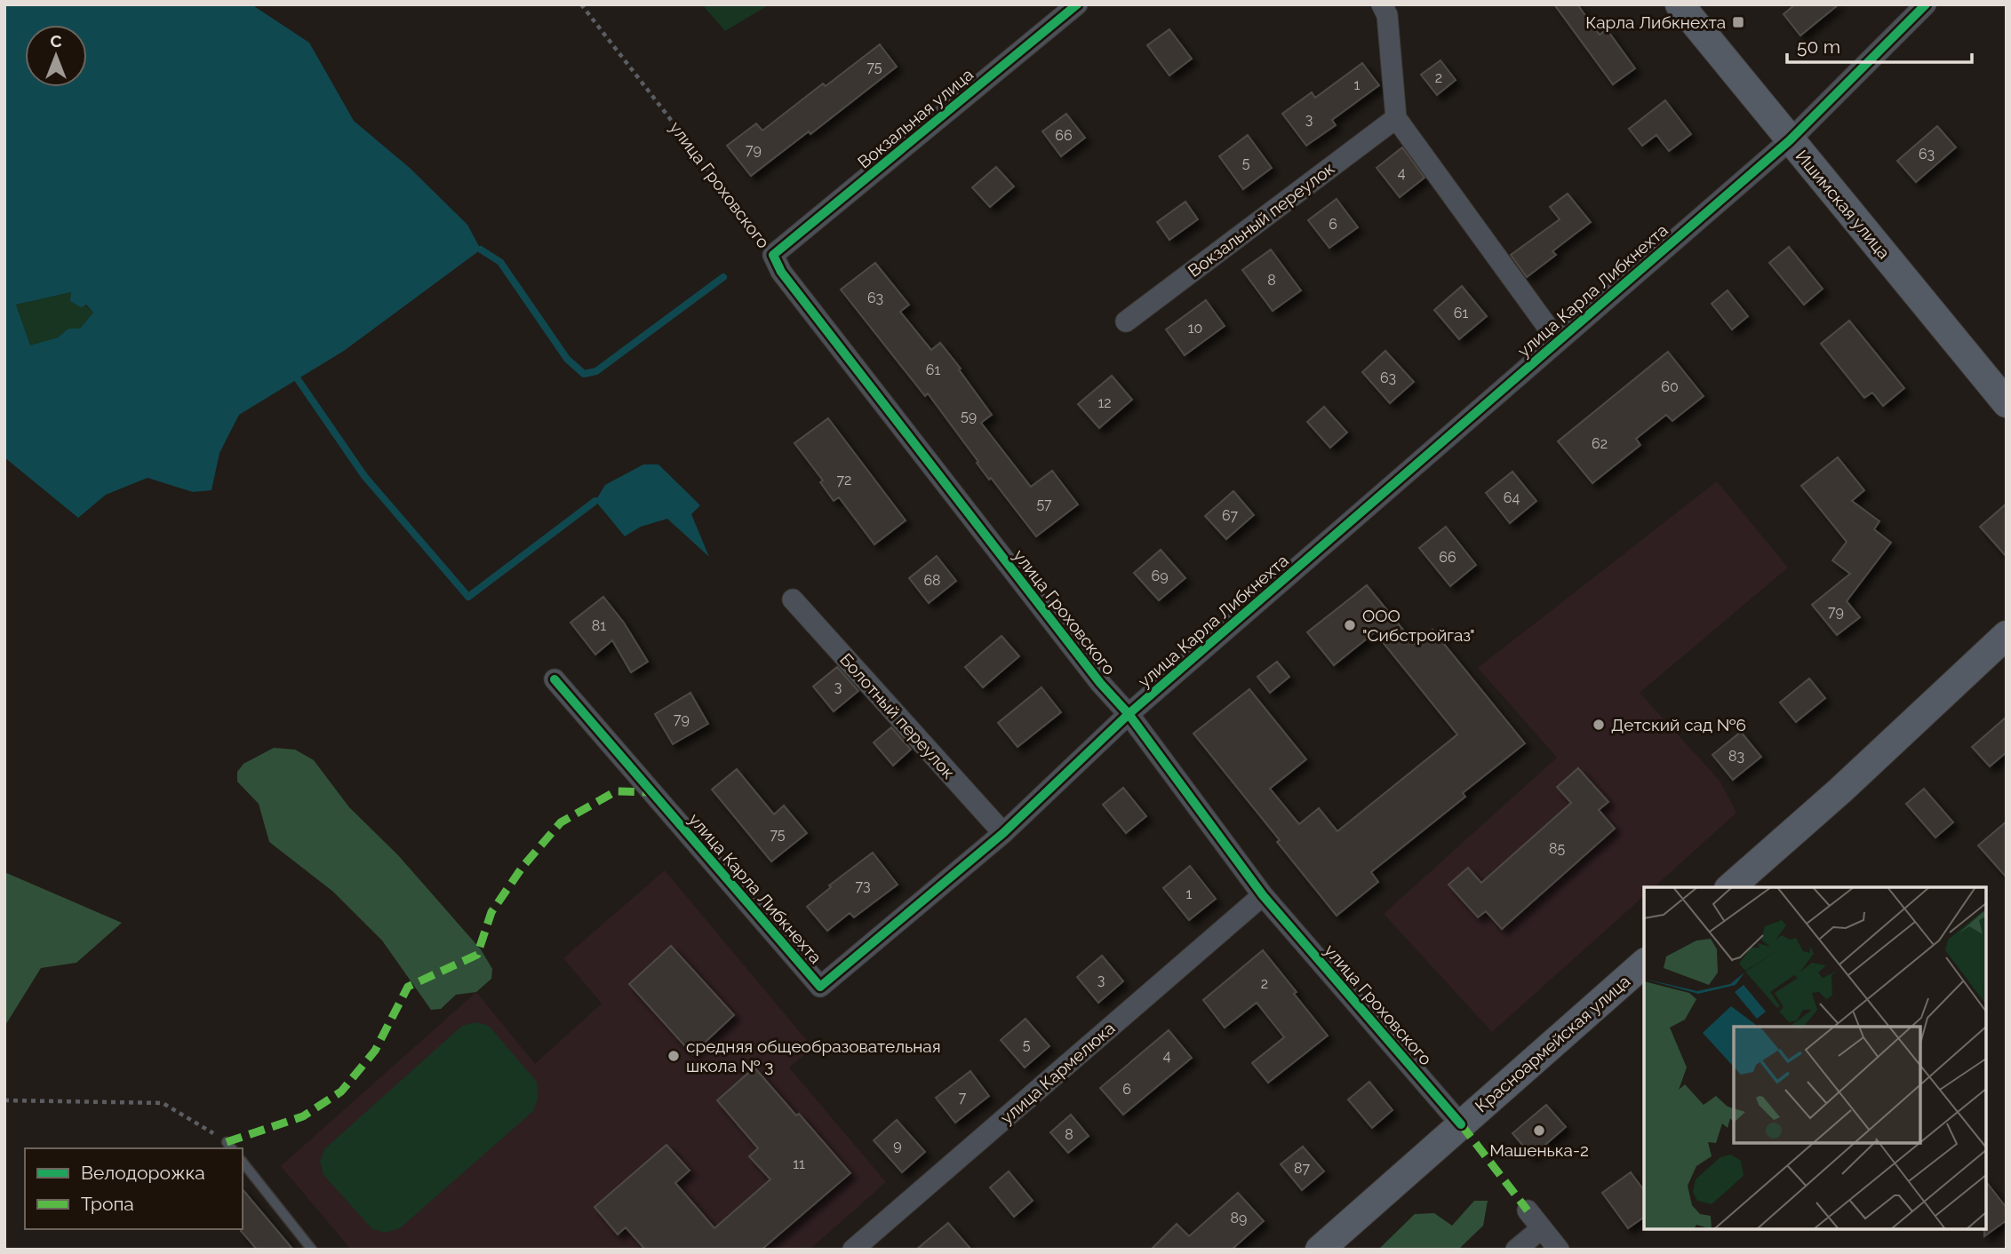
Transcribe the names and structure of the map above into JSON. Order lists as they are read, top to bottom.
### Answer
{
  "streets": {
    "main road": ["Ишимская улица", "Красноармейская улица"],
    "street": [
      "Вокзальная улица",
      "улица Гроховского",
      "Вокзальный переулок",
      "улица Карла Либкнехта",
      "Болотный переулок",
      "улица Кармелюка"
    ]
  },
  "crossings": [
    ["Вокзальная улица", "улица Гроховского"],
    ["улица Гроховского", "улица Карла Либкнехта"],
    ["улица Гроховского", "Красноармейская улица"],
    ["улица Гроховского", "улица Кармелюка"],
    ["Ишимская улица", "улица Карла Либкнехта"],
    ["улица Карла Либкнехта", "Болотный переулок"]
  ],
  "places": {
    "transit": ["Карла Либкнехта"],
    "other": [
      "ООО \"Сибстройгаз\"",
      "Детский сад №6",
      "средняя общеобразовательная школа № 3",
      "Машенька-2"
    ]
  },
  "house_numbers": [
    "75",
    "2",
    "1",
    "3",
    "66",
    "79",
    "63",
    "5",
    "4",
    "6",
    "8",
    "63",
    "61",
    "10",
    "61",
    "63",
    "60",
    "12",
    "59",
    "62",
    "72",
    "64",
    "57",
    "67",
    "66",
    "69",
    "68",
    "79",
    "81",
    "3",
    "79",
    "83",
    "75",
    "85",
    "73",
    "1",
    "3",
    "2",
    "5",
    "4",
    "6",
    "7",
    "8",
    "9",
    "11",
    "87",
    "89"
  ],
  "legend": ["Велодорожка", "Тропа"],
  "scale_bar": "50 m",
  "north": "top"
}
